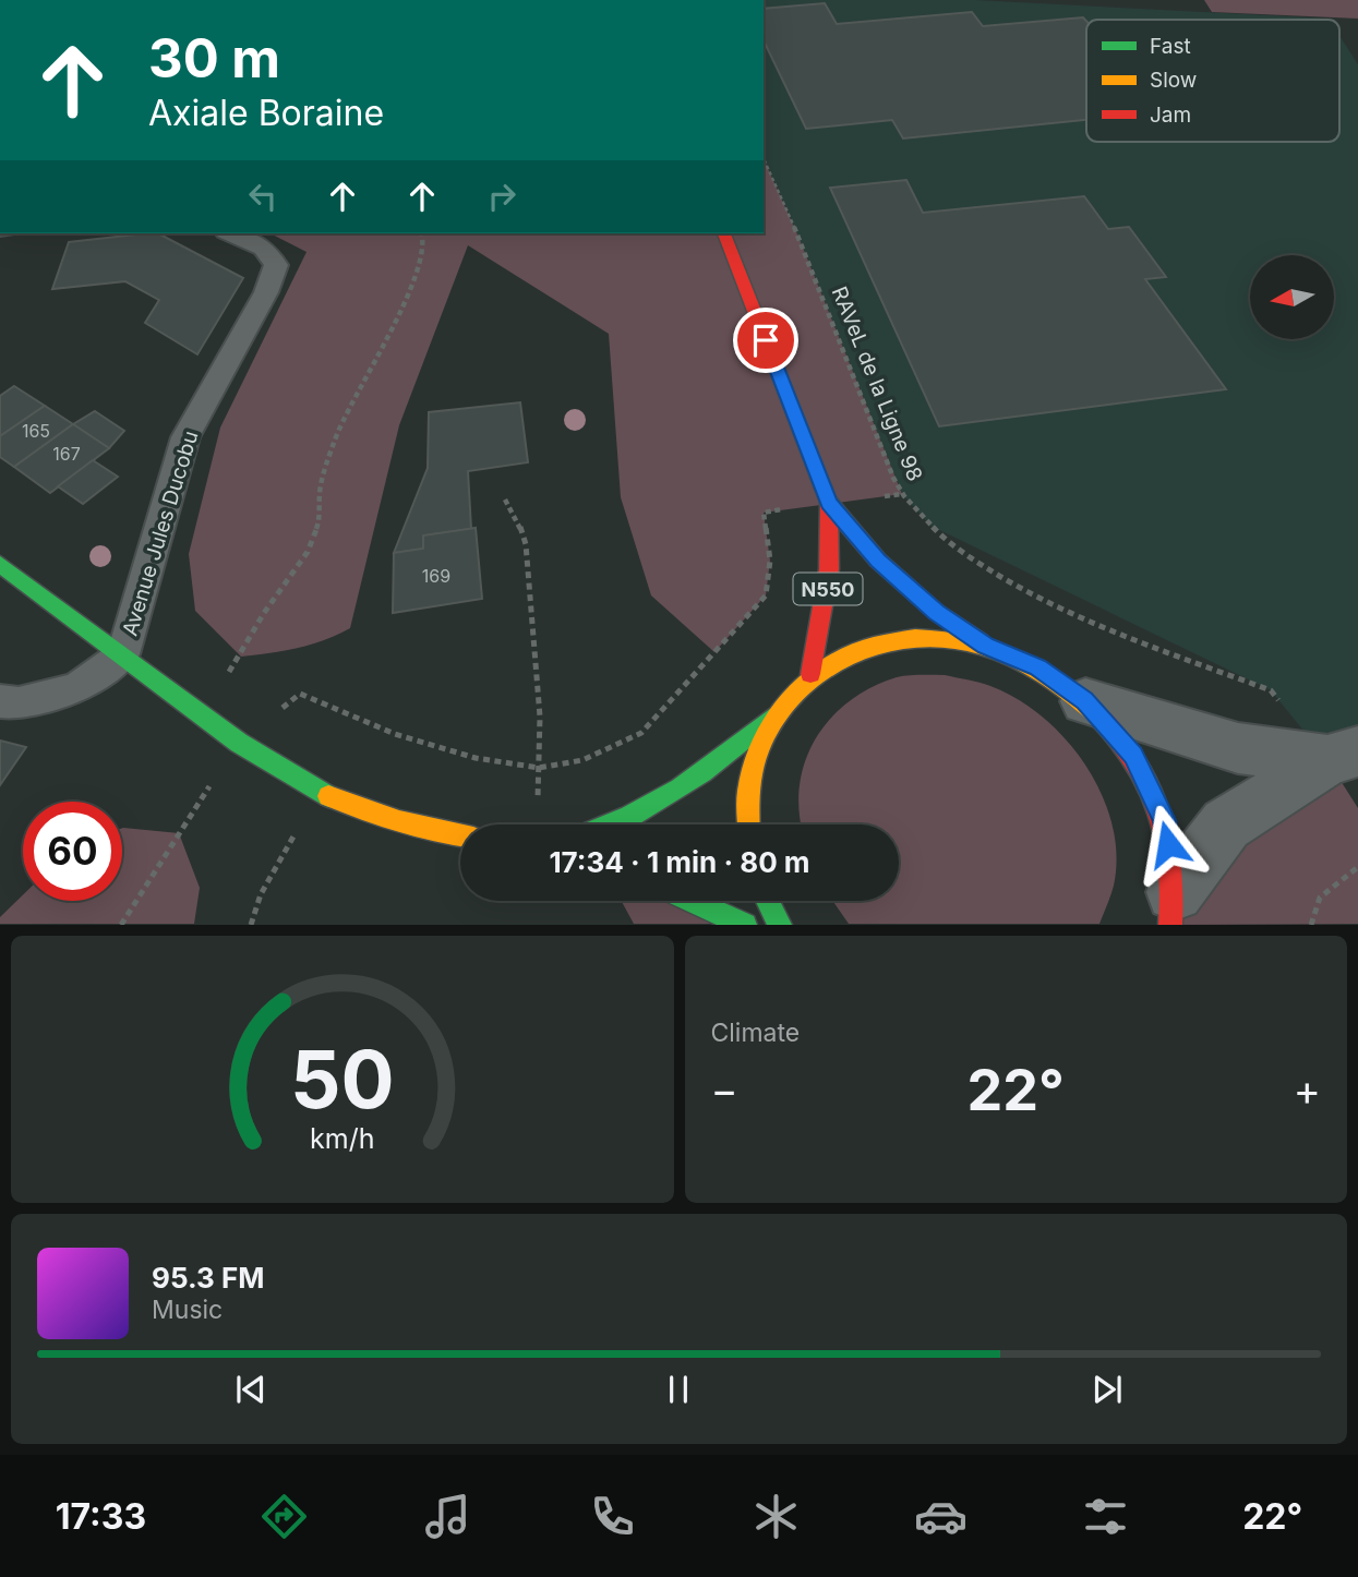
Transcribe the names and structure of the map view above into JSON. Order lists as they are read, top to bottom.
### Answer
{
  "streets": {
    "main road": ["Avenue Jules Ducobu", "N550"],
    "path": ["RAVeL de la Ligne 98"]
  },
  "house_numbers": ["165", "167", "169"],
  "legend": ["Fast", "Slow", "Jam"],
  "north": "left",
  "page": {
    "turn": ["30 m", "Axiale Boraine"],
    "limit": "60",
    "trip": "17:34 · 1 min · 80 m",
    "tile": "Climate",
    "heat": ["−", "22°", "+"],
    "song": ["95.3 FM", "Music"],
    "tabs": ["17:33", "22°"],
    "gauge": ["50", "km/h"]
  }
}
